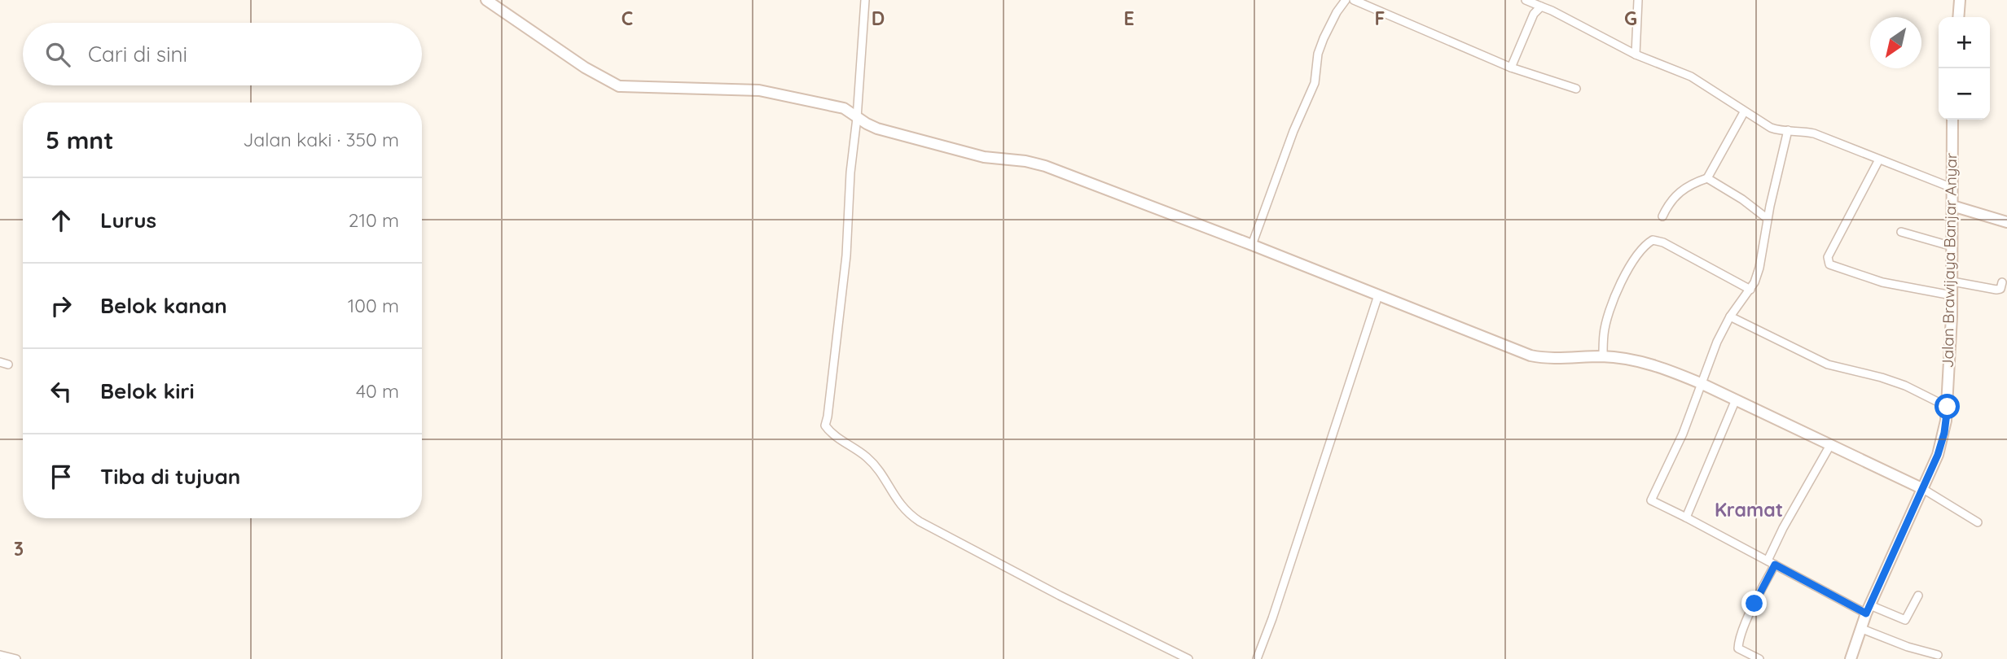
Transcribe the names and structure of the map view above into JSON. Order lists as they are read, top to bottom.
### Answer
{
  "streets": {
    "street": ["Jalan Brawijaya Banjar Anyar"]
  },
  "districts": ["Kramat"],
  "north": "bottom left",
  "page": {
    "map_buttons": ["+", "−"],
    "search": "Cari di sini",
    "heading": ["5 mnt", "Jalan kaki · 350 m"],
    "list": [
      ["Lurus", "210 m"],
      ["Belok kanan", "100 m"],
      ["Belok kiri", "40 m"],
      "Tiba di tujuan"
    ]
  },
  "grid": {
    "columns": [
      "C",
      "D",
      "E",
      "F",
      "G"
    ],
    "rows": ["3"]
  }
}
